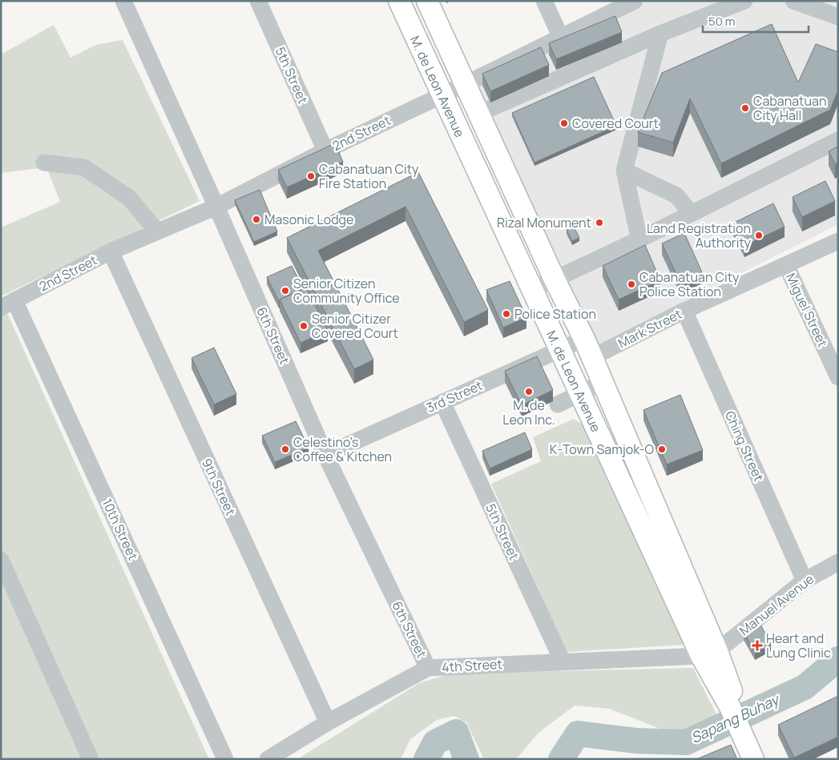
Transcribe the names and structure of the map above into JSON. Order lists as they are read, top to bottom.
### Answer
{
  "streets": {
    "main road": ["M. de Leon Avenue"],
    "street": [
      "5th Street",
      "2nd Street",
      "Miguel Street",
      "Mark Street",
      "6th Street",
      "3rd Street",
      "Ching Street",
      "9th Street",
      "10th Street",
      "Manuel Avenue",
      "4th Street"
    ]
  },
  "crossings": [
    ["5th Street", "2nd Street"],
    ["5th Street", "3rd Street"],
    ["5th Street", "4th Street"],
    ["M. de Leon Avenue", "2nd Street"],
    ["M. de Leon Avenue", "Mark Street"],
    ["M. de Leon Avenue", "3rd Street"],
    ["M. de Leon Avenue", "Manuel Avenue"],
    ["M. de Leon Avenue", "4th Street"],
    ["2nd Street", "6th Street"],
    ["2nd Street", "9th Street"],
    ["2nd Street", "10th Street"],
    ["Miguel Street", "Mark Street"],
    ["Mark Street", "3rd Street"],
    ["Mark Street", "Ching Street"],
    ["6th Street", "3rd Street"],
    ["6th Street", "4th Street"],
    ["Ching Street", "Manuel Avenue"],
    ["9th Street", "4th Street"],
    ["Manuel Avenue", "4th Street"]
  ],
  "water": ["Sapang Buhay"],
  "places": {
    "other": [
      "Cabanatuan City Hall",
      "Covered Court",
      "Cabanatuan City Fire Station",
      "Masonic Lodge",
      "Rizal Monument",
      "Land Registration Authority",
      "Cabanatuan City Police Station",
      "Senior Citizen Community Office",
      "Police Station",
      "Senior Citizer Covered Court",
      "M. de Leon Inc.",
      "Celestino's Coffee & Kitchen",
      "K-Town Samjok-O"
    ],
    "health": ["Heart and Lung Clinic"]
  },
  "scale_bar": "50 m"
}
